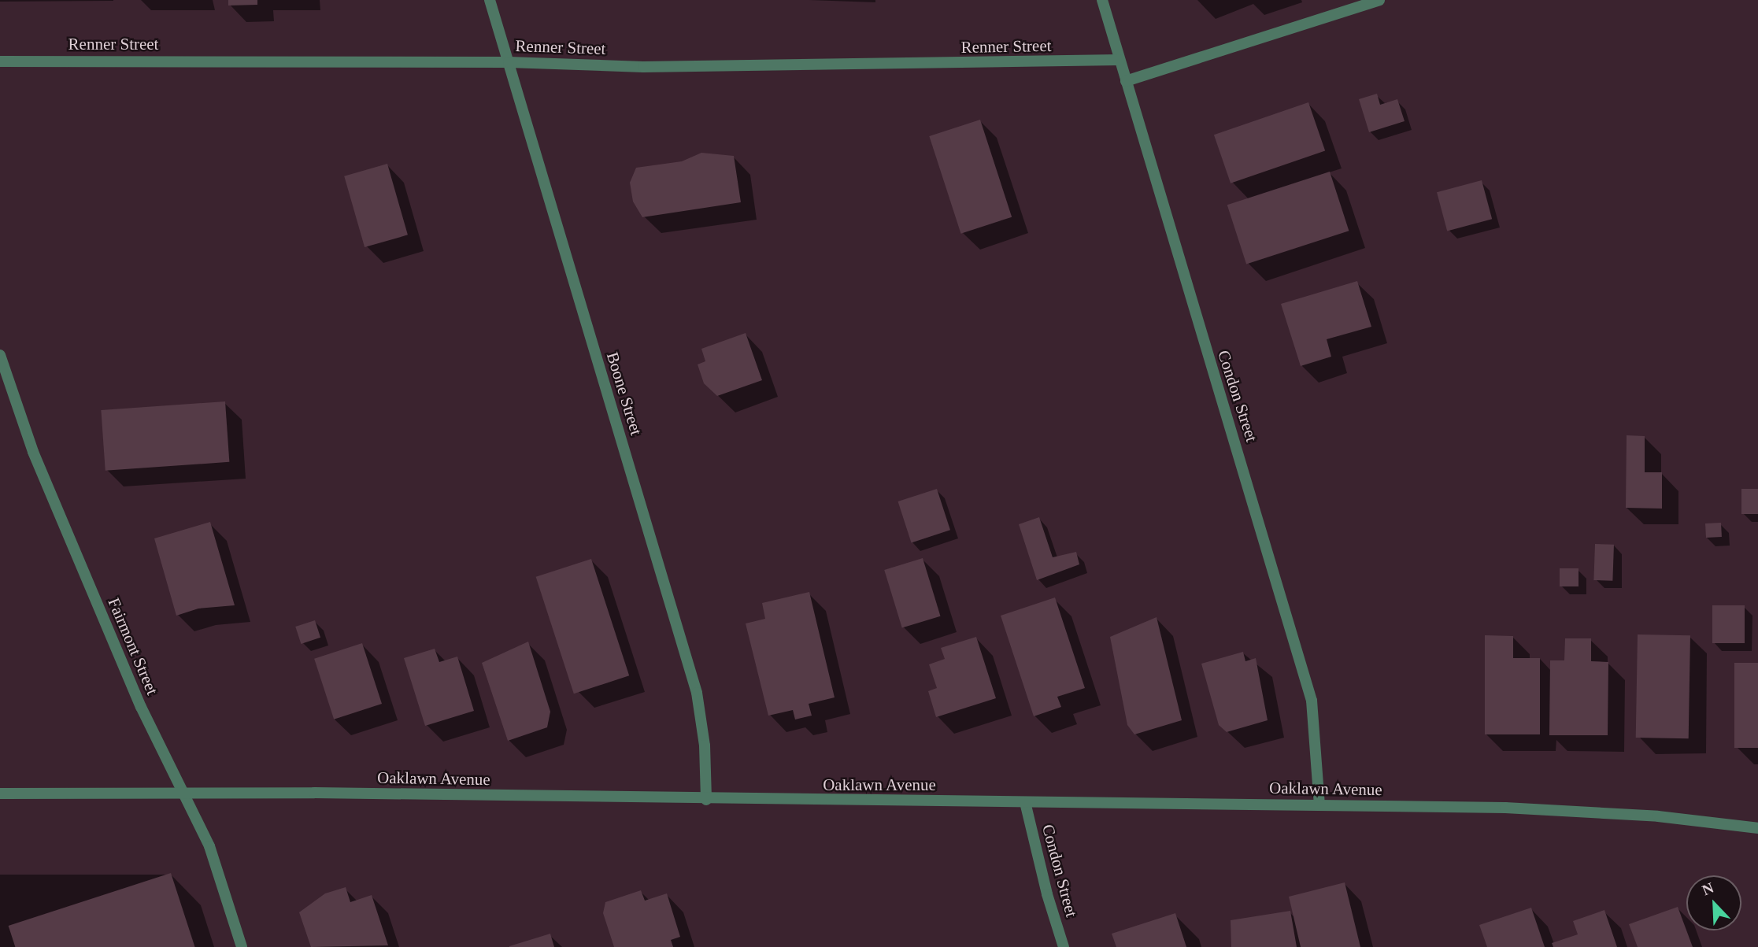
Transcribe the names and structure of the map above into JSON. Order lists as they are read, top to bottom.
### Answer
{
  "streets": {
    "street": [
      "Renner Street",
      "Boone Street",
      "Condon Street",
      "Fairmont Street",
      "Oaklawn Avenue"
    ]
  },
  "crossings": [
    ["Renner Street", "Boone Street"],
    ["Renner Street", "Condon Street"],
    ["Boone Street", "Oaklawn Avenue"],
    ["Condon Street", "Oaklawn Avenue"],
    ["Fairmont Street", "Oaklawn Avenue"]
  ],
  "north": "top left"
}
